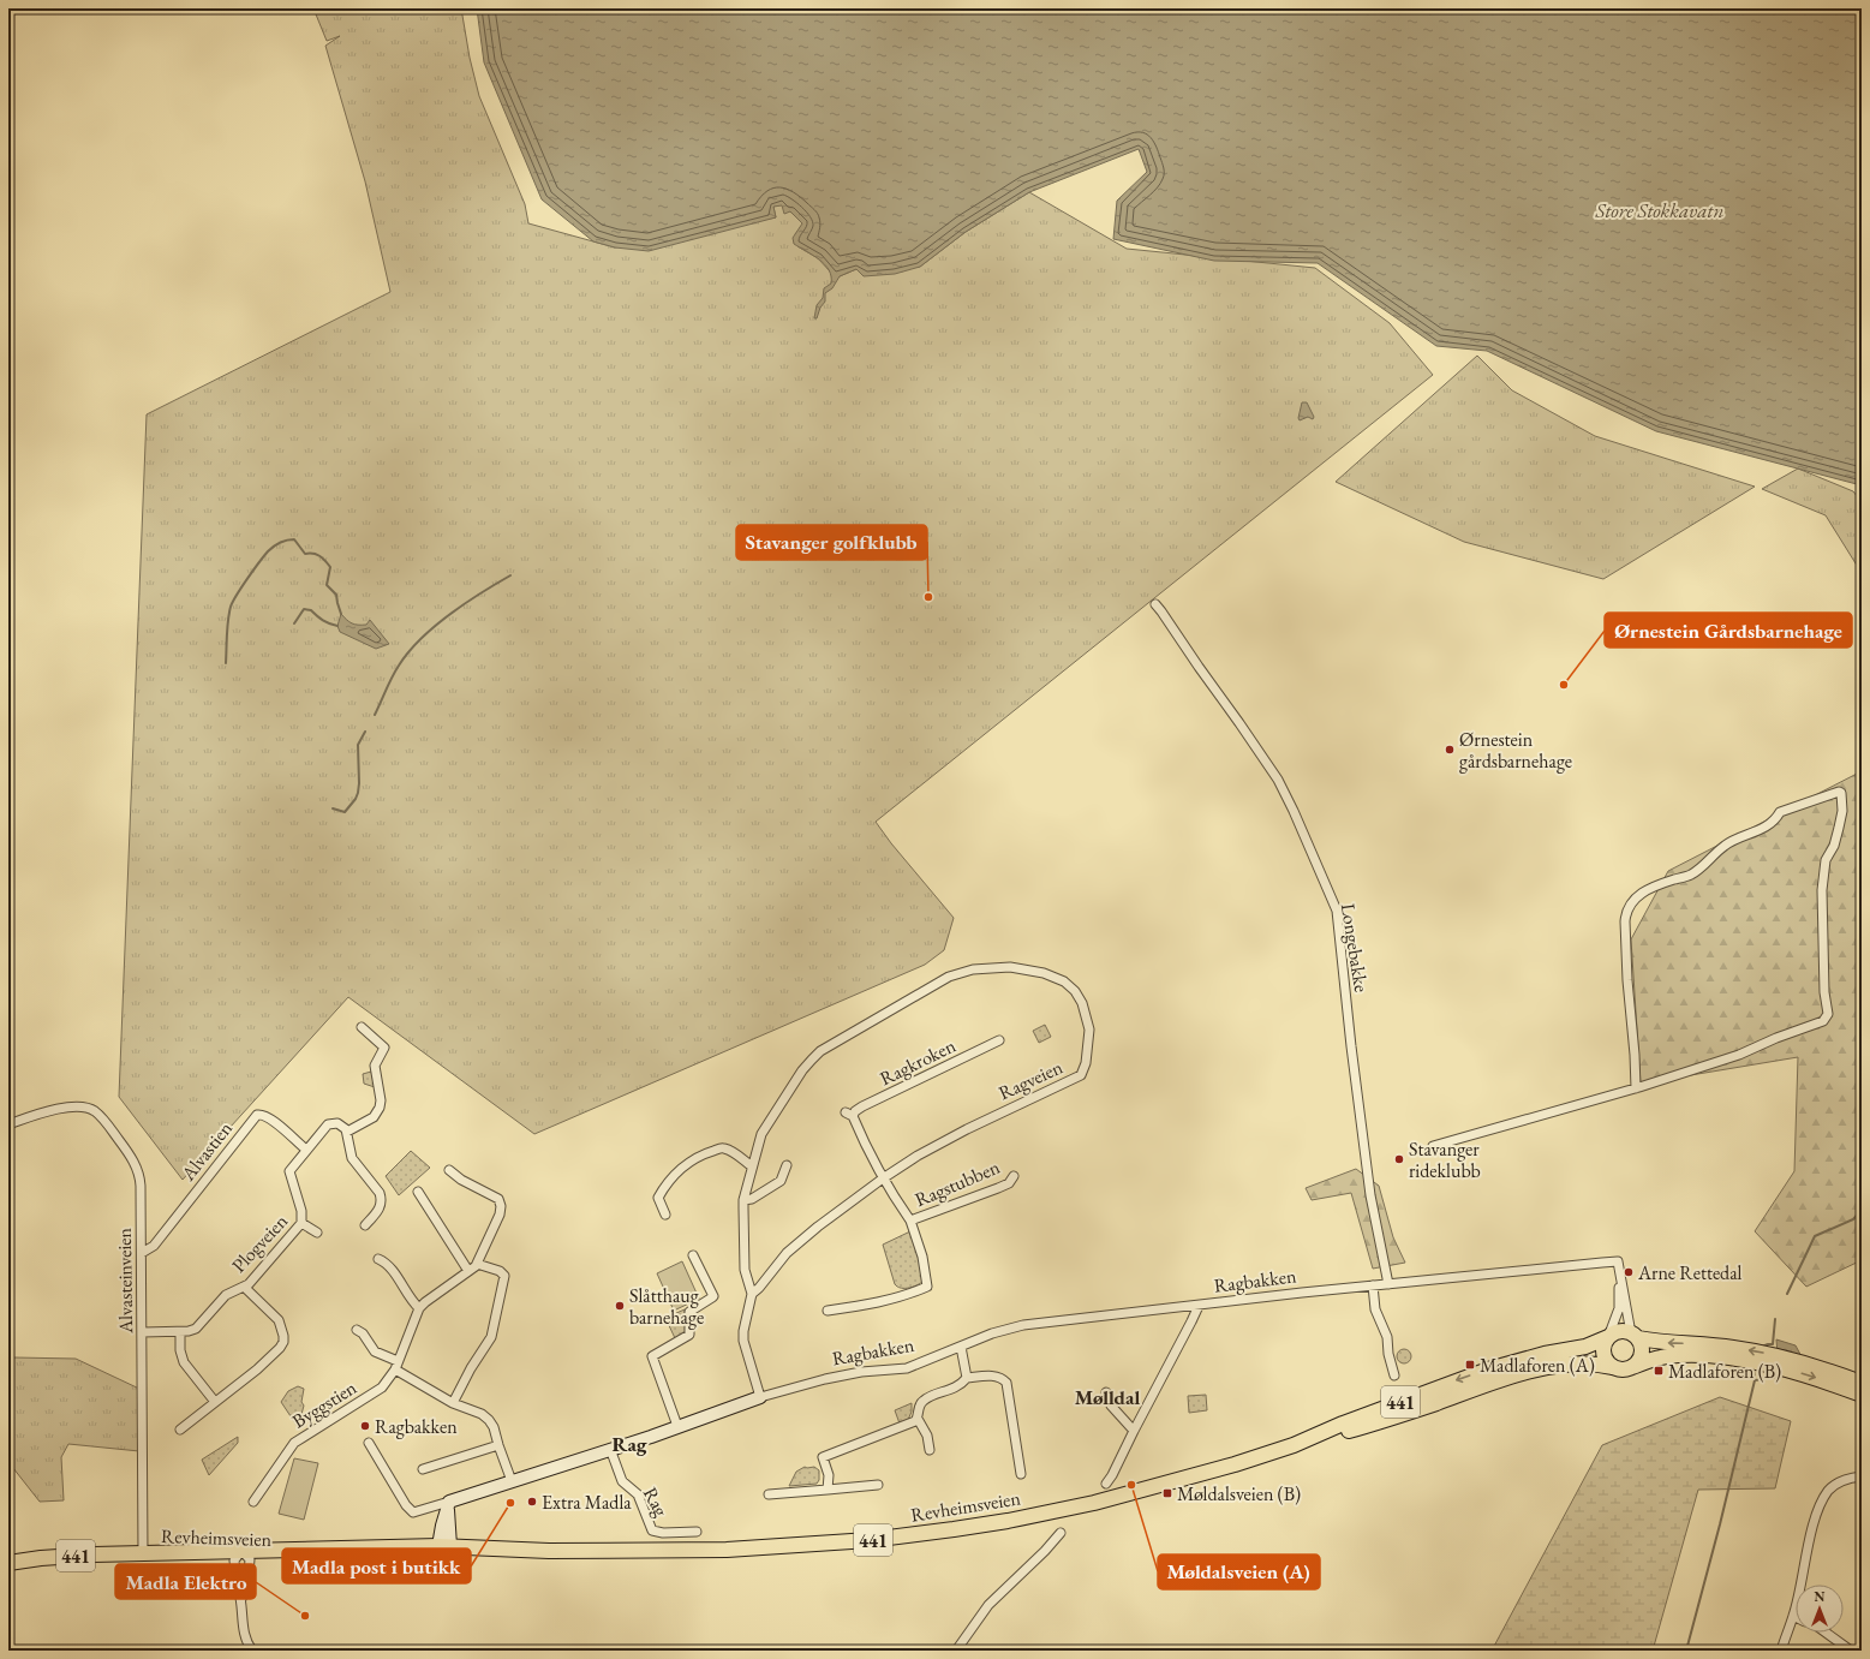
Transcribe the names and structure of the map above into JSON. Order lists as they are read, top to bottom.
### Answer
{
  "streets": {
    "main road": ["441", "Revheimsveien"],
    "street": [
      "Longebakke",
      "Ragkroken",
      "Ragveien",
      "Alvastien",
      "Ragstubben",
      "Plogveien",
      "Alvasteinveien",
      "Ragbakken",
      "Byggstien",
      "Rag"
    ]
  },
  "crossings": [
    ["Longebakke", "Ragbakken"],
    ["Ragkroken", "Ragveien"],
    ["Ragkroken", "Ragstubben"],
    ["Ragveien", "Ragbakken"],
    ["Alvastien", "Plogveien"],
    ["Alvastien", "Alvasteinveien"],
    ["Plogveien", "Alvasteinveien"],
    ["Alvasteinveien", "Revheimsveien"],
    ["Ragbakken", "441"],
    ["Ragbakken", "Rag"],
    ["Ragbakken", "Revheimsveien"],
    ["441", "Revheimsveien"]
  ],
  "districts": ["Mølldal", "Rag"],
  "water": ["Store Stokkavatn"],
  "places": {
    "other": [
      "Stavanger golfklubb",
      "Ørnestein Gårdsbarnehage",
      "Ørnestein gårdsbarnehage",
      "Stavanger rideklubb",
      "Arne Rettedal",
      "Slåtthaug barnehage",
      "Ragbakken",
      "Møldalsveien (A)",
      "Extra Madla",
      "Madla post i butikk",
      "Madla Elektro"
    ],
    "transit": ["Madlaforen (A)", "Madlaforen (B)", "Møldalsveien (B)"]
  },
  "north": "top"
}
